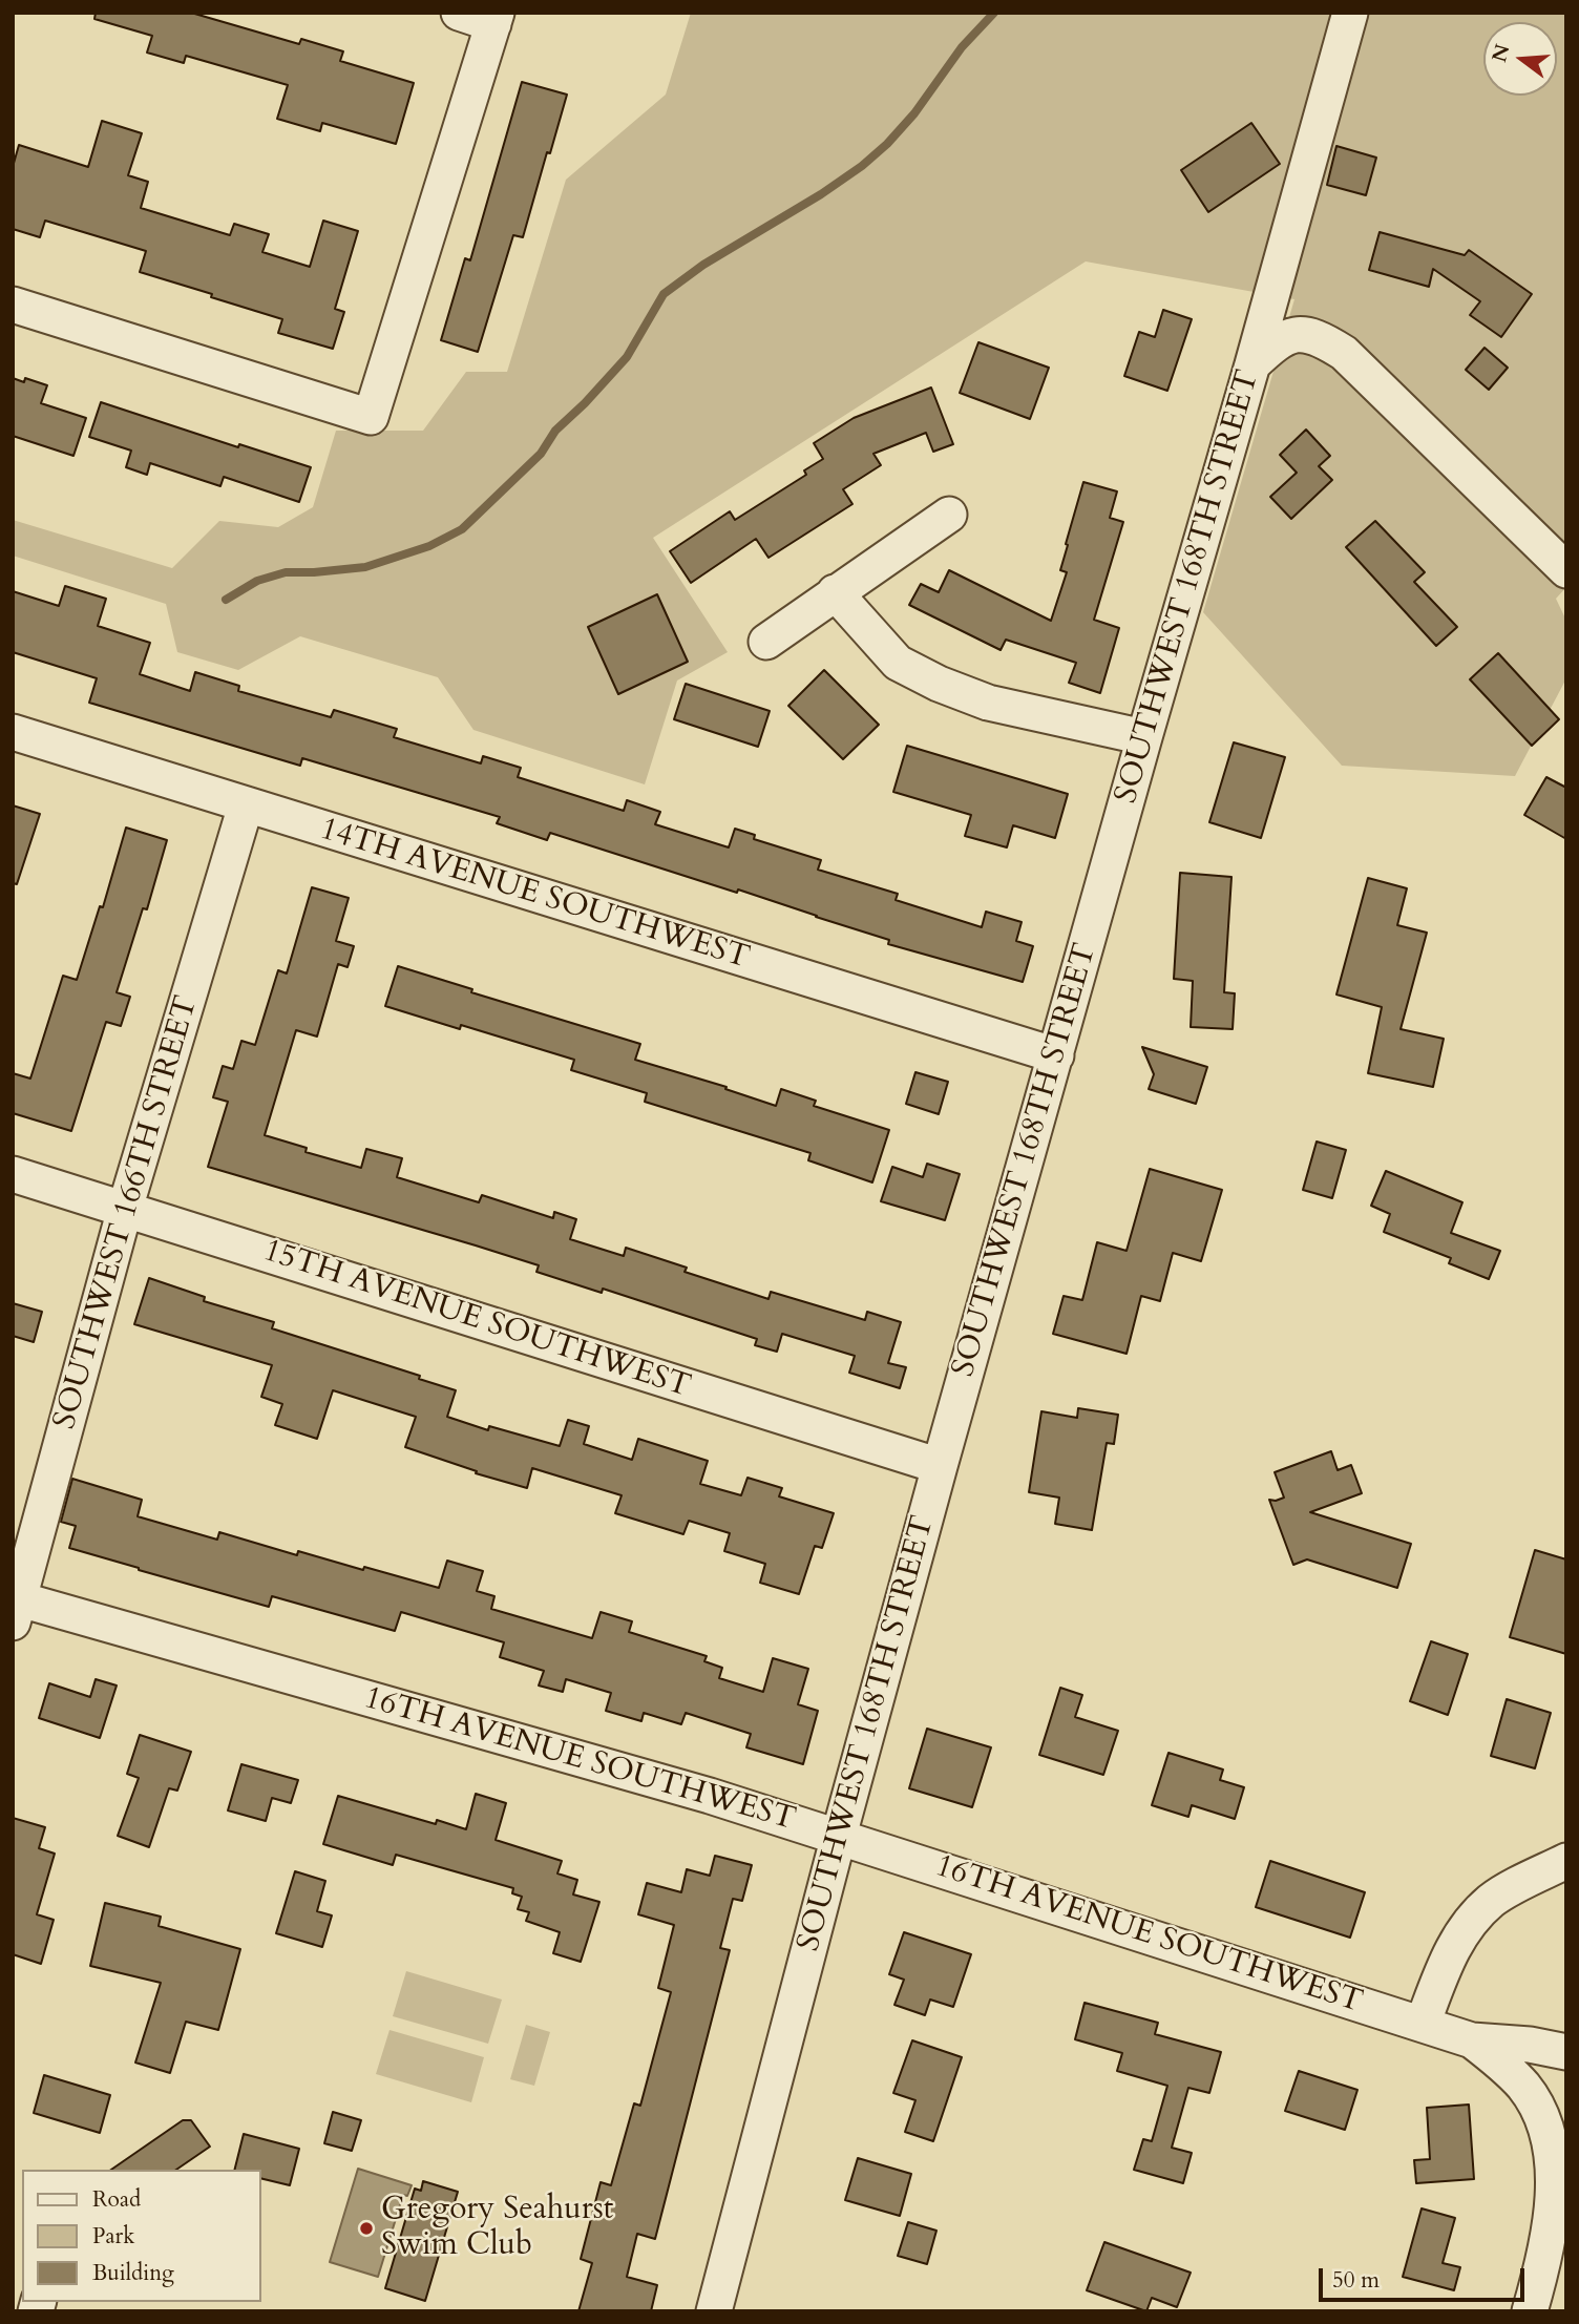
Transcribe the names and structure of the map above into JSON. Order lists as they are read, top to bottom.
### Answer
{
  "streets": {
    "street": [
      "SOUTHWEST 168TH STREET",
      "14TH AVENUE SOUTHWEST",
      "SOUTHWEST 166TH STREET",
      "15TH AVENUE SOUTHWEST",
      "16TH AVENUE SOUTHWEST"
    ]
  },
  "crossings": [
    ["SOUTHWEST 168TH STREET", "14TH AVENUE SOUTHWEST"],
    ["SOUTHWEST 168TH STREET", "15TH AVENUE SOUTHWEST"],
    ["SOUTHWEST 168TH STREET", "16TH AVENUE SOUTHWEST"],
    ["14TH AVENUE SOUTHWEST", "SOUTHWEST 166TH STREET"],
    ["SOUTHWEST 166TH STREET", "15TH AVENUE SOUTHWEST"],
    ["SOUTHWEST 166TH STREET", "16TH AVENUE SOUTHWEST"]
  ],
  "places": ["Gregory Seahurst Swim Club"],
  "legend": ["Road", "Park", "Building"],
  "scale_bar": "50 m",
  "north": "left"
}
